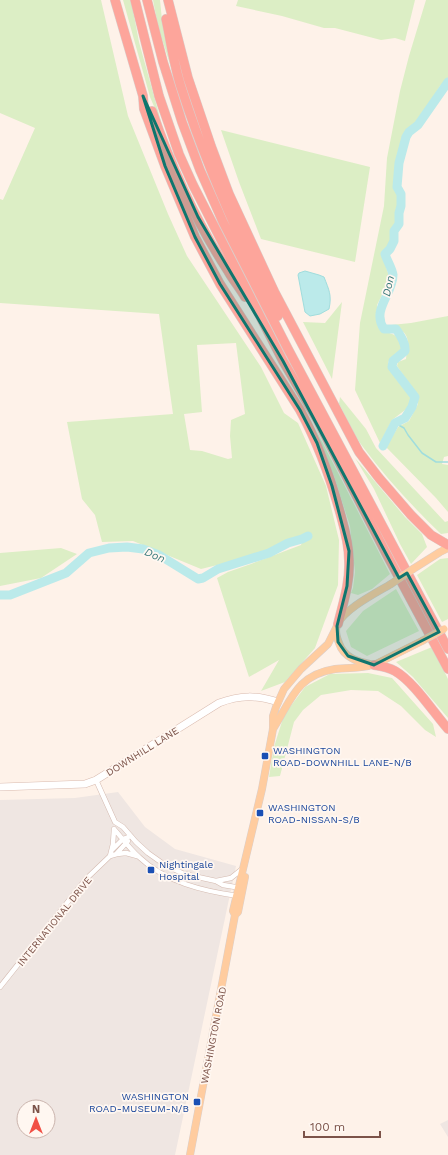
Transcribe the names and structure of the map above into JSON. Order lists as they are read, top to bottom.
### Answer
{
  "streets": {
    "main road": ["WASHINGTON ROAD"],
    "street": ["DOWNHILL LANE", "INTERNATIONAL DRIVE"]
  },
  "water": ["Don"],
  "places": {
    "transit": [
      "WASHINGTON ROAD-DOWNHILL LANE-N/B",
      "WASHINGTON ROAD-NISSAN-S/B",
      "Nightingale Hospital",
      "WASHINGTON ROAD-MUSEUM-N/B"
    ]
  },
  "scale_bar": "100 m",
  "north": "top"
}
